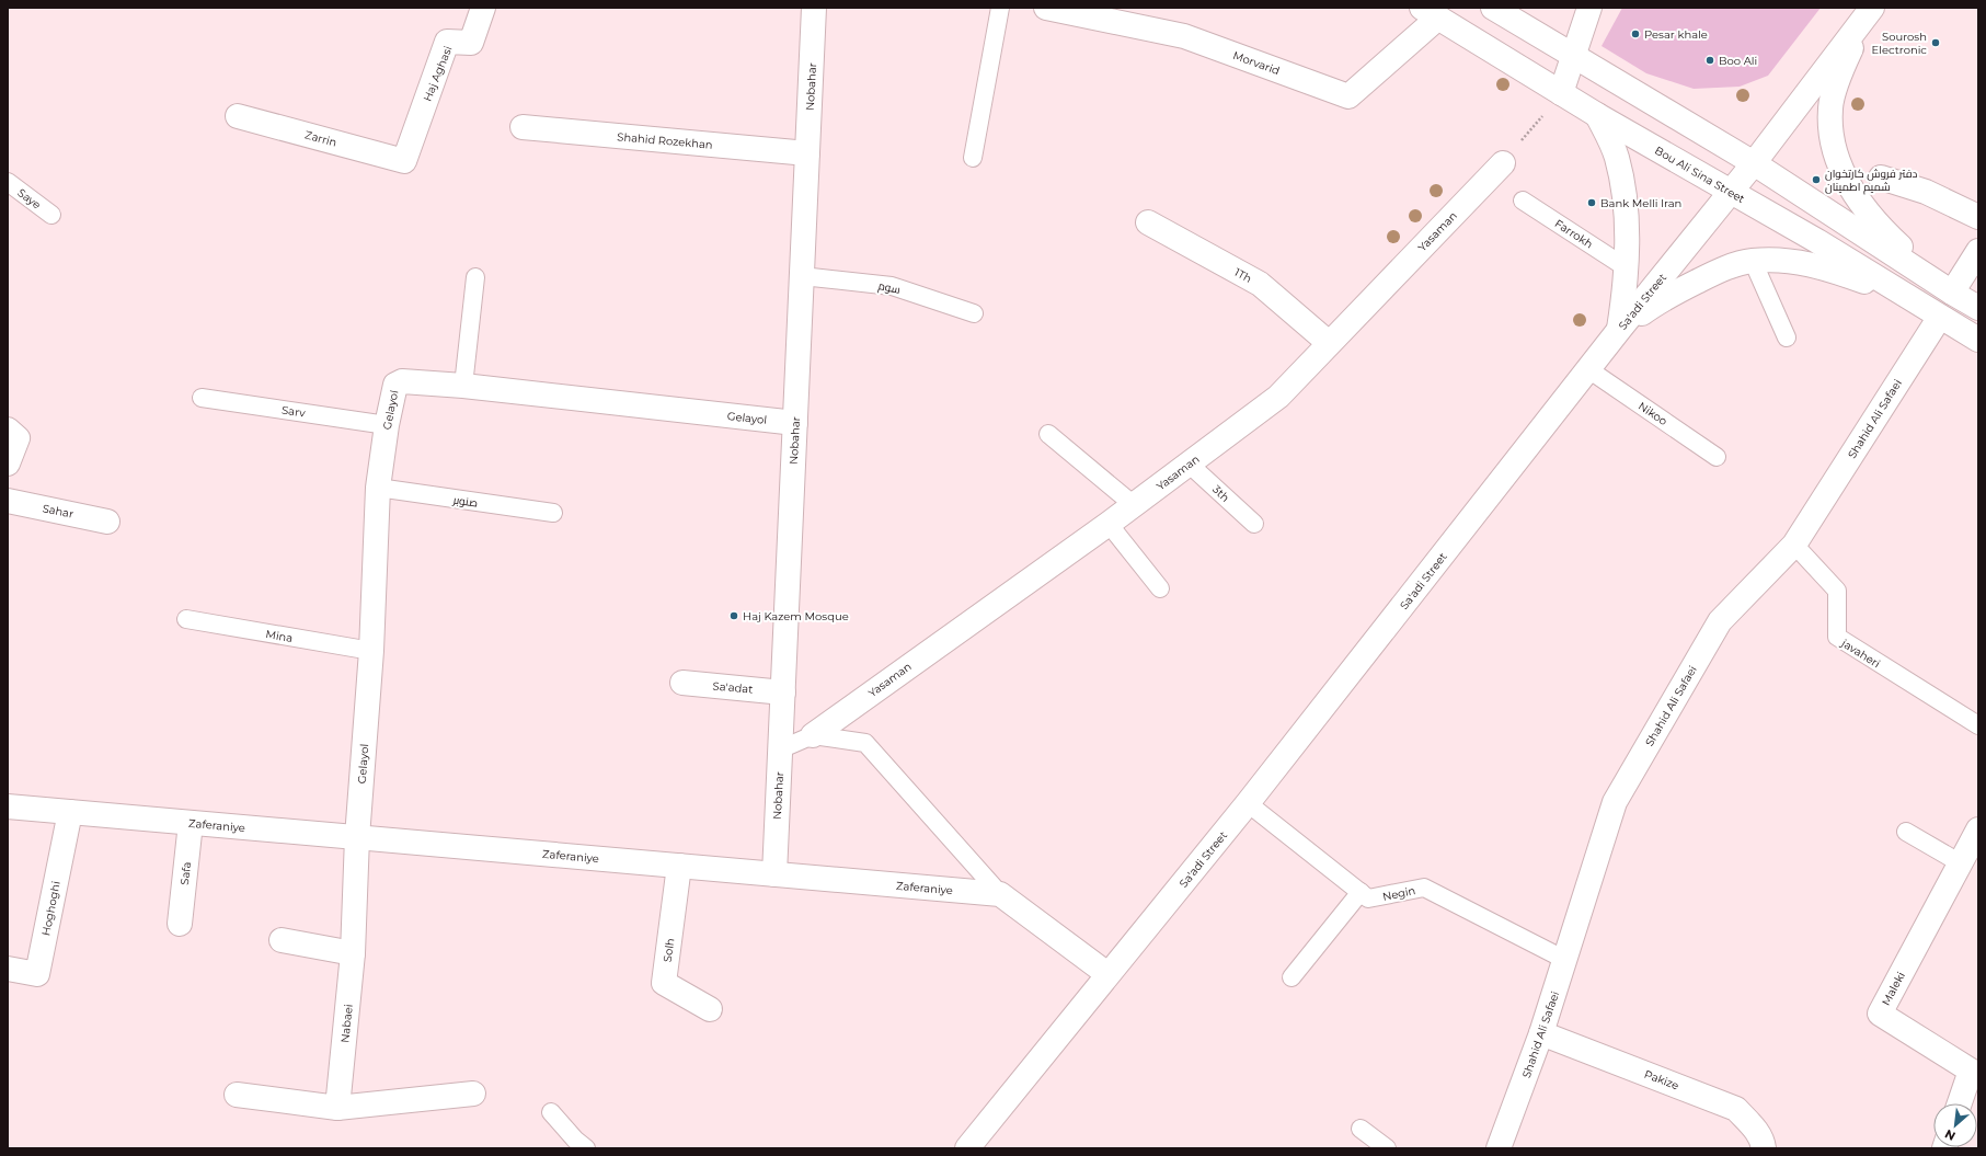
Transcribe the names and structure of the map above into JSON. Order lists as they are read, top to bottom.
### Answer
{
  "streets": {
    "street": [
      "Morvarid",
      "Haj Aghasi",
      "Nobahar",
      "Zarrin",
      "Shahid Rozekhan",
      "Bou Ali Sina Street",
      "Yasaman",
      "1Th",
      "Sa'adi Street",
      "Gelayol",
      "Shahid Ali Safaei",
      "Sahar",
      "Sa'adat",
      "Zaferaniye",
      "Safa",
      "Hoghoghi",
      "Solh",
      "Maleki",
      "Nabaei",
      "Pakize"
    ],
    "lane": [
      "Saye",
      "Farrokh",
      "سوم",
      "Sarv",
      "Nikoo",
      "3th",
      "صنوبر",
      "Mina",
      "javaheri",
      "Negin"
    ]
  },
  "crossings": [
    ["Morvarid", "Bou Ali Sina Street"],
    ["Haj Aghasi", "Zarrin"],
    ["Nobahar", "Shahid Rozekhan"],
    ["Nobahar", "سوم"],
    ["Nobahar", "Gelayol"],
    ["Nobahar", "Sa'adat"],
    ["Nobahar", "Zaferaniye"],
    ["Bou Ali Sina Street", "Sa'adi Street"],
    ["Bou Ali Sina Street", "Shahid Ali Safaei"],
    ["Yasaman", "1Th"],
    ["Yasaman", "3th"],
    ["Sa'adi Street", "Nikoo"],
    ["Sa'adi Street", "Negin"],
    ["Gelayol", "Sarv"],
    ["Gelayol", "صنوبر"],
    ["Gelayol", "Mina"],
    ["Gelayol", "Zaferaniye"],
    ["Gelayol", "Nabaei"],
    ["Shahid Ali Safaei", "javaheri"],
    ["Shahid Ali Safaei", "Negin"],
    ["Shahid Ali Safaei", "Pakize"],
    ["Zaferaniye", "Safa"],
    ["Zaferaniye", "Hoghoghi"],
    ["Zaferaniye", "Solh"],
    ["Zaferaniye", "Nabaei"]
  ],
  "places": [
    "Pesar khale",
    "Sourosh Electronic",
    "Boo Ali",
    "دفتر فروش کارتخوان شمیم اطمینان",
    "Bank Melli Iran",
    "Haj Kazem Mosque"
  ],
  "north": "bottom left"
}
